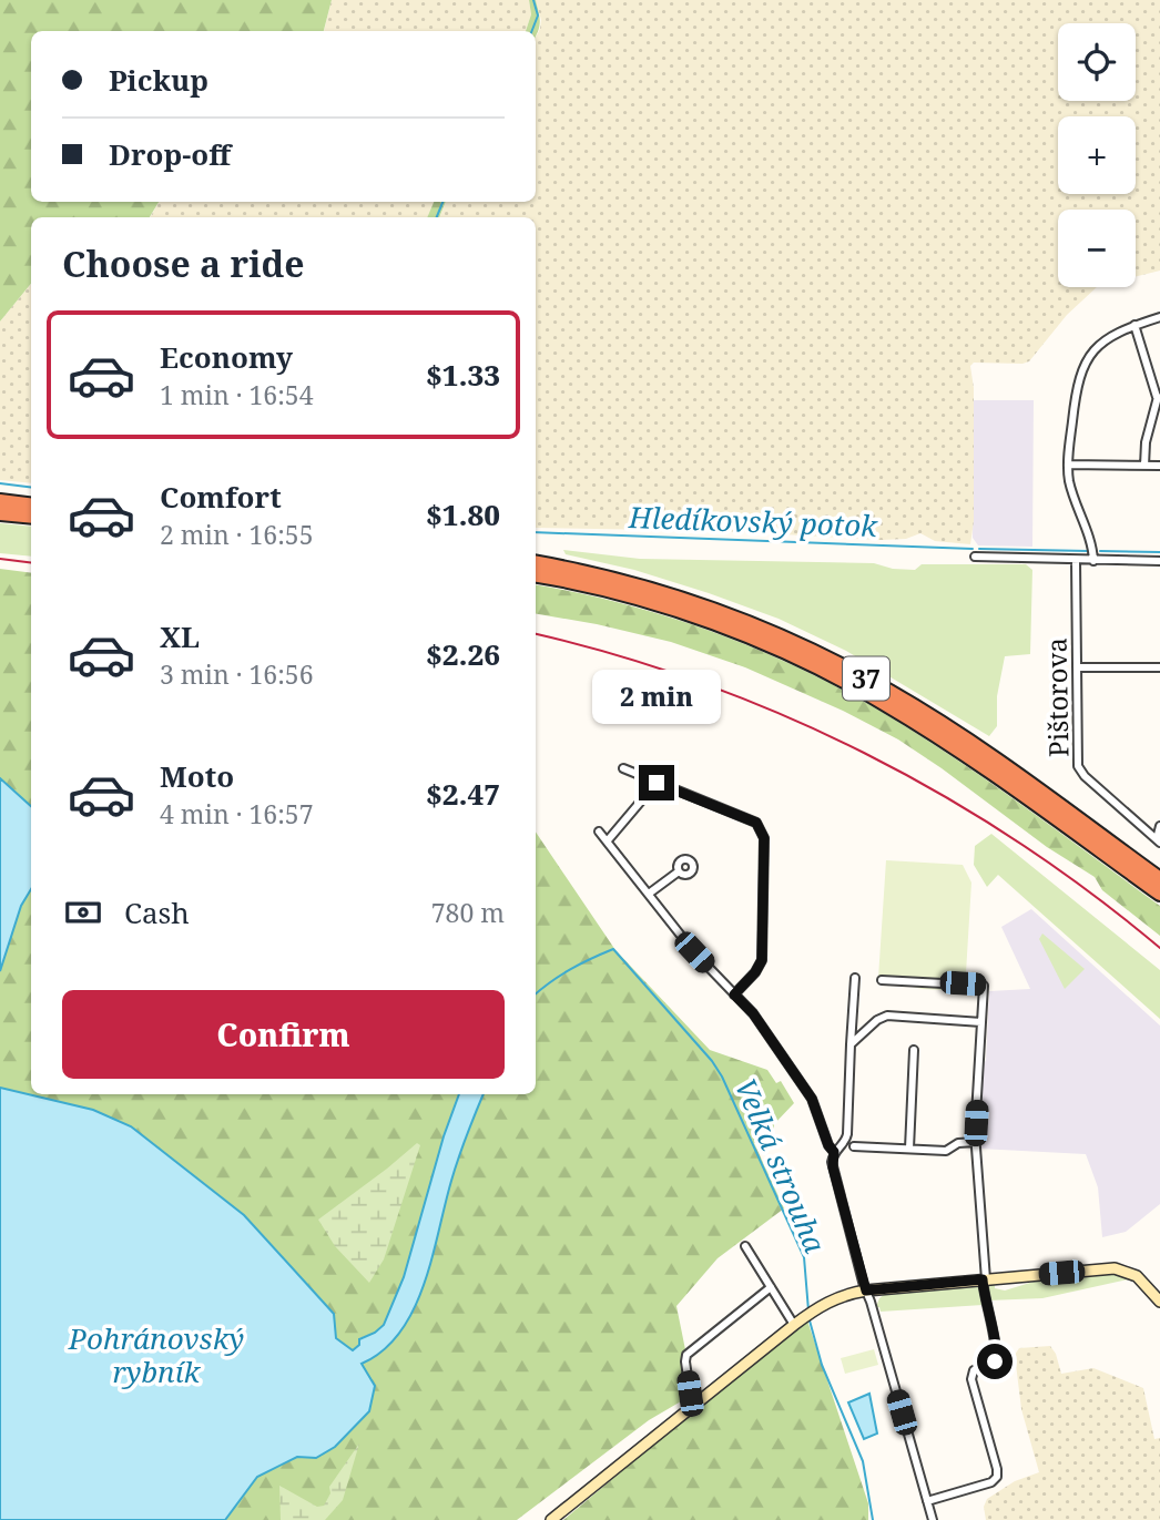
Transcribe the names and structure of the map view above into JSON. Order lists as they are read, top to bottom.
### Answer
{
  "streets": {
    "highway": ["37"],
    "street": ["Pištorova"]
  },
  "water": ["Hledíkovský potok", "Velká strouha", "Pohránovský rybník"],
  "page": {
    "map_buttons": ["+", "−"],
    "banner": ["Pickup", "Drop-off"],
    "heading": "Choose a ride",
    "list": [
      {
        "name": "Economy",
        "note": "1 min · 16:54",
        "value": "$1.33"
      },
      {
        "name": "Comfort",
        "note": "2 min · 16:55",
        "value": "$1.80"
      },
      {
        "name": "XL",
        "note": "3 min · 16:56",
        "value": "$2.26"
      },
      {
        "name": "Moto",
        "note": "4 min · 16:57",
        "value": "$2.47"
      }
    ],
    "bubble": "2 min",
    "pay": ["Cash", "780 m"],
    "buttons": "Confirm"
  }
}
